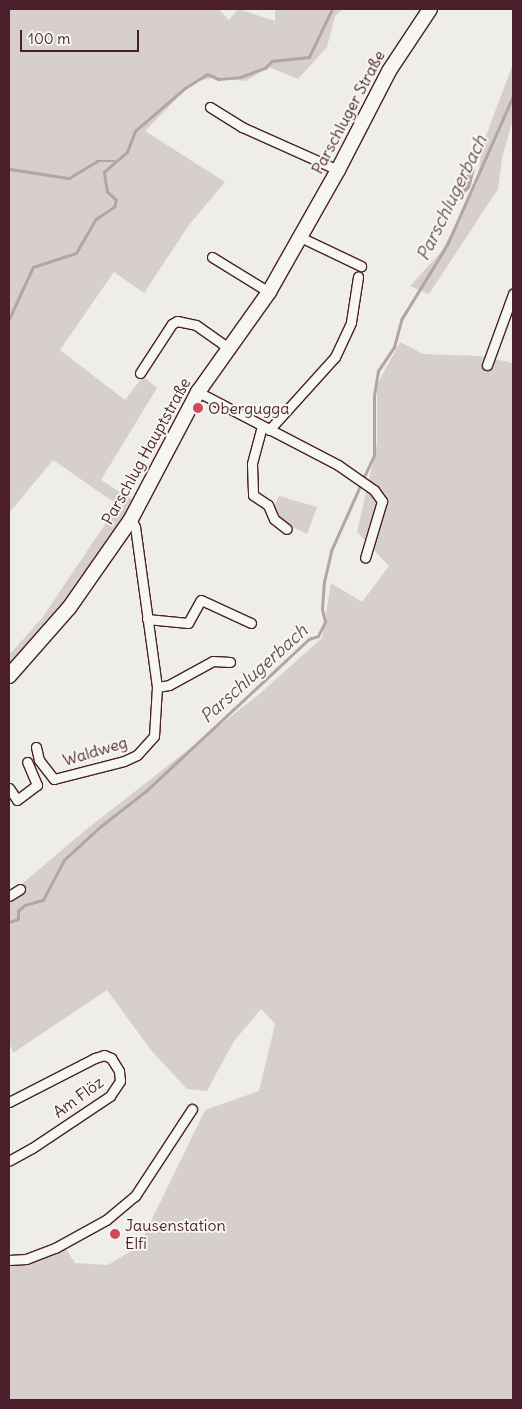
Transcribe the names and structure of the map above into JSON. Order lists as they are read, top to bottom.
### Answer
{
  "streets": {
    "main road": ["Parschluger Straße", "Parschlug Hauptstraße"],
    "street": ["Waldweg", "Am Flöz"]
  },
  "crossings": [
    ["Parschluger Straße", "Parschlug Hauptstraße"],
    ["Parschlug Hauptstraße", "Waldweg"]
  ],
  "water": ["Parschlugerbach"],
  "places": ["Obergugga", "Jausenstation Elfi"],
  "scale_bar": "100 m"
}
